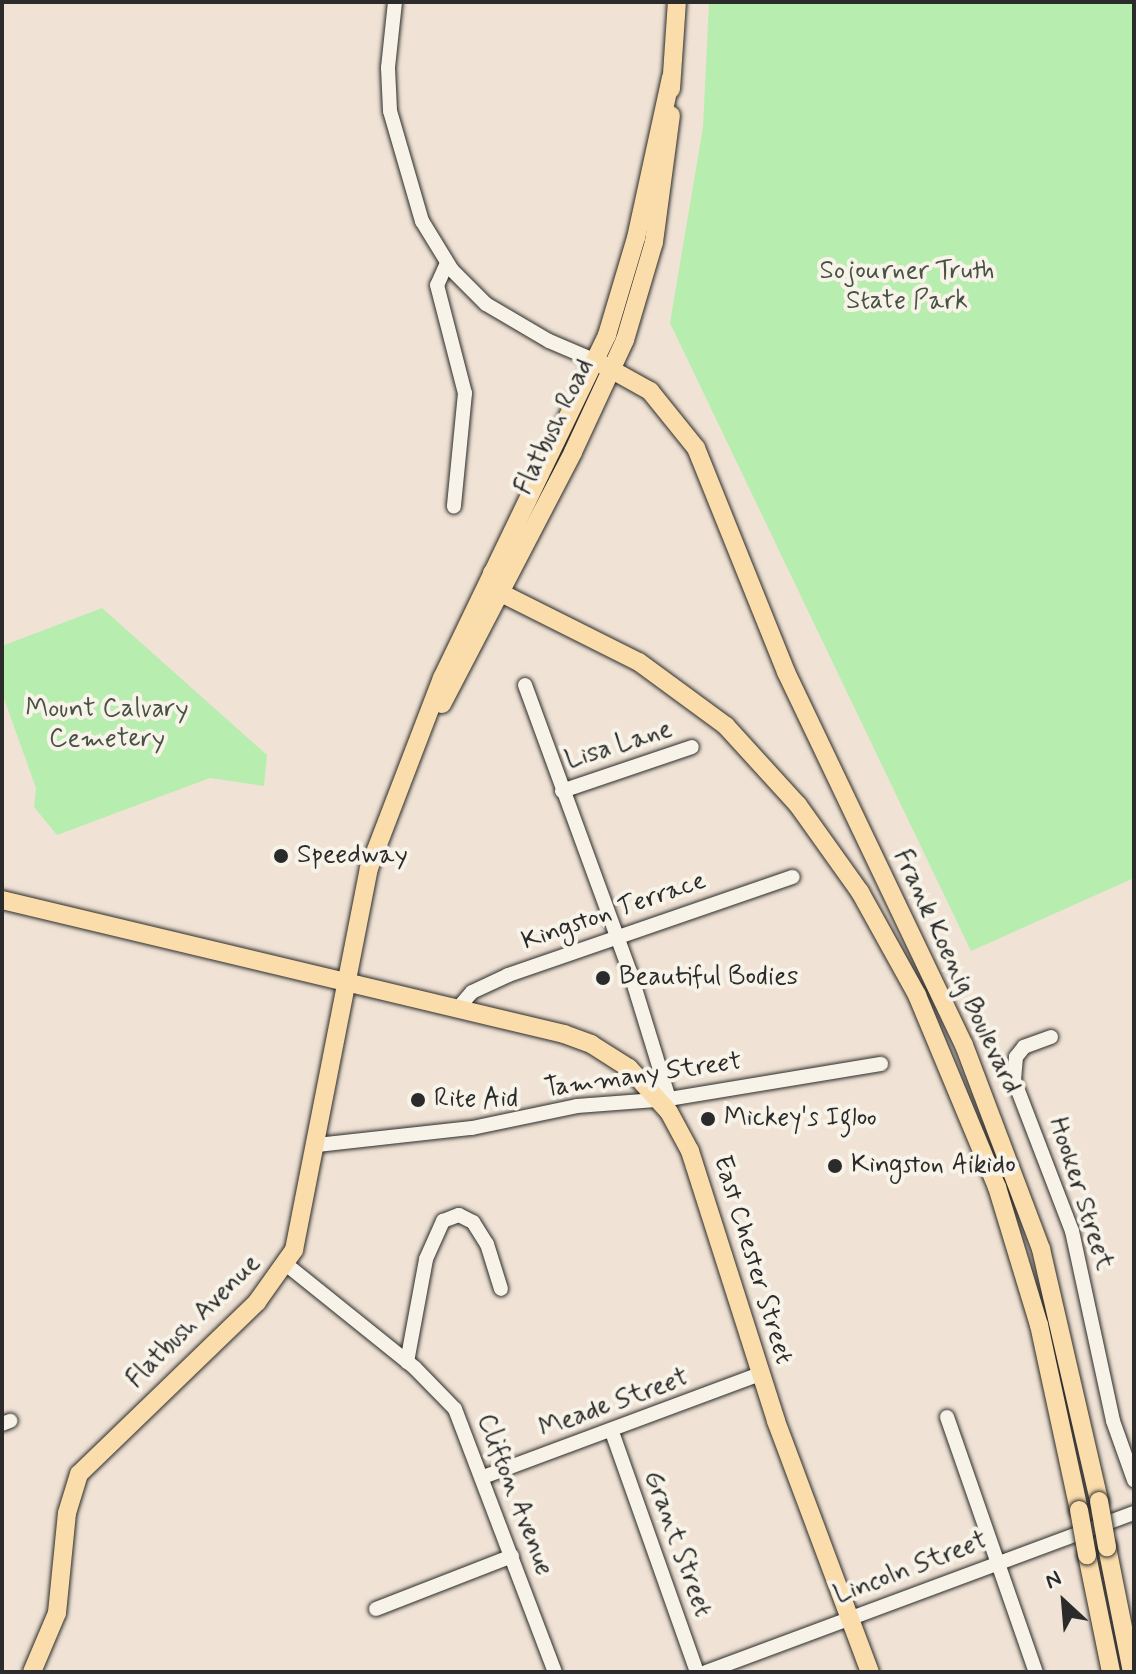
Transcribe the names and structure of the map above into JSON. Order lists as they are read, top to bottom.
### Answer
{
  "streets": {
    "main road": [
      "Flatbush Road",
      "Frank Koenig Boulevard",
      "East Chester Street",
      "Flatbush Avenue"
    ],
    "street": [
      "Lisa Lane",
      "Kingston Terrace",
      "Tammany Street",
      "Hooker Street",
      "Meade Street",
      "Clifton Avenue",
      "Grant Street",
      "Lincoln Street"
    ]
  },
  "crossings": [
    ["Flatbush Road", "Frank Koenig Boulevard"],
    ["Flatbush Road", "Flatbush Avenue"],
    ["Lisa Lane", "East Chester Street"],
    ["Kingston Terrace", "East Chester Street"],
    ["Tammany Street", "East Chester Street"],
    ["Tammany Street", "Flatbush Avenue"],
    ["East Chester Street", "Flatbush Avenue"],
    ["East Chester Street", "Meade Street"],
    ["East Chester Street", "Lincoln Street"],
    ["Flatbush Avenue", "Clifton Avenue"],
    ["Meade Street", "Clifton Avenue"],
    ["Meade Street", "Grant Street"]
  ],
  "parks": ["Sojourner Truth State Park", "Mount Calvary Cemetery"],
  "places": [
    "Speedway",
    "Beautiful Bodies",
    "Rite Aid",
    "Mickey's Igloo",
    "Kingston Aikido"
  ],
  "north": "top left"
}
